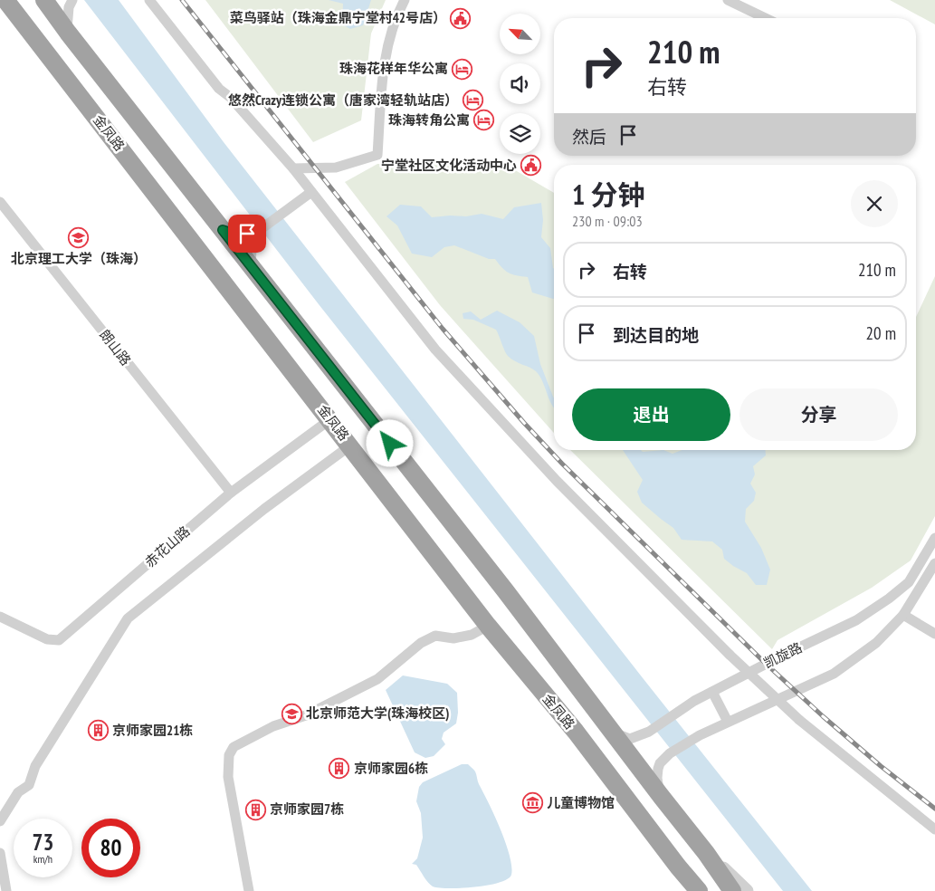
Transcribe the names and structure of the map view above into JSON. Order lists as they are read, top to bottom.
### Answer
{
  "streets": {
    "highway": ["金凤路"],
    "street": ["朗山路", "赤花山路", "凯旋路"]
  },
  "crossings": [
    ["金凤路", "赤花山路"],
    ["朗山路", "赤花山路"]
  ],
  "places": {
    "public building": ["菜鸟驿站（珠海金鼎宁堂村42号店）", "宁堂社区文化活动中心"],
    "hotel": ["珠海花样年华公寓", "悠然Crazy连锁公寓（唐家湾轻轨站店）", "珠海转角公寓"],
    "school or university": ["北京理工大学（珠海）", "北京师范大学(珠海校区)"],
    "building": ["京师家园21栋", "京师家园6栋", "京师家园7栋"],
    "museum": ["儿童博物馆"]
  },
  "north": "top left",
  "page": {
    "turn": ["210 m", "右转"],
    "then": "然后",
    "heading": ["1 分钟", "230 m · 09:03"],
    "list": [
      {
        "name": "右转",
        "value": "210 m"
      },
      {
        "name": "到达目的地",
        "value": "20 m"
      }
    ],
    "buttons": ["退出", "分享"],
    "speed": "73 km/h",
    "limit": "80"
  }
}
